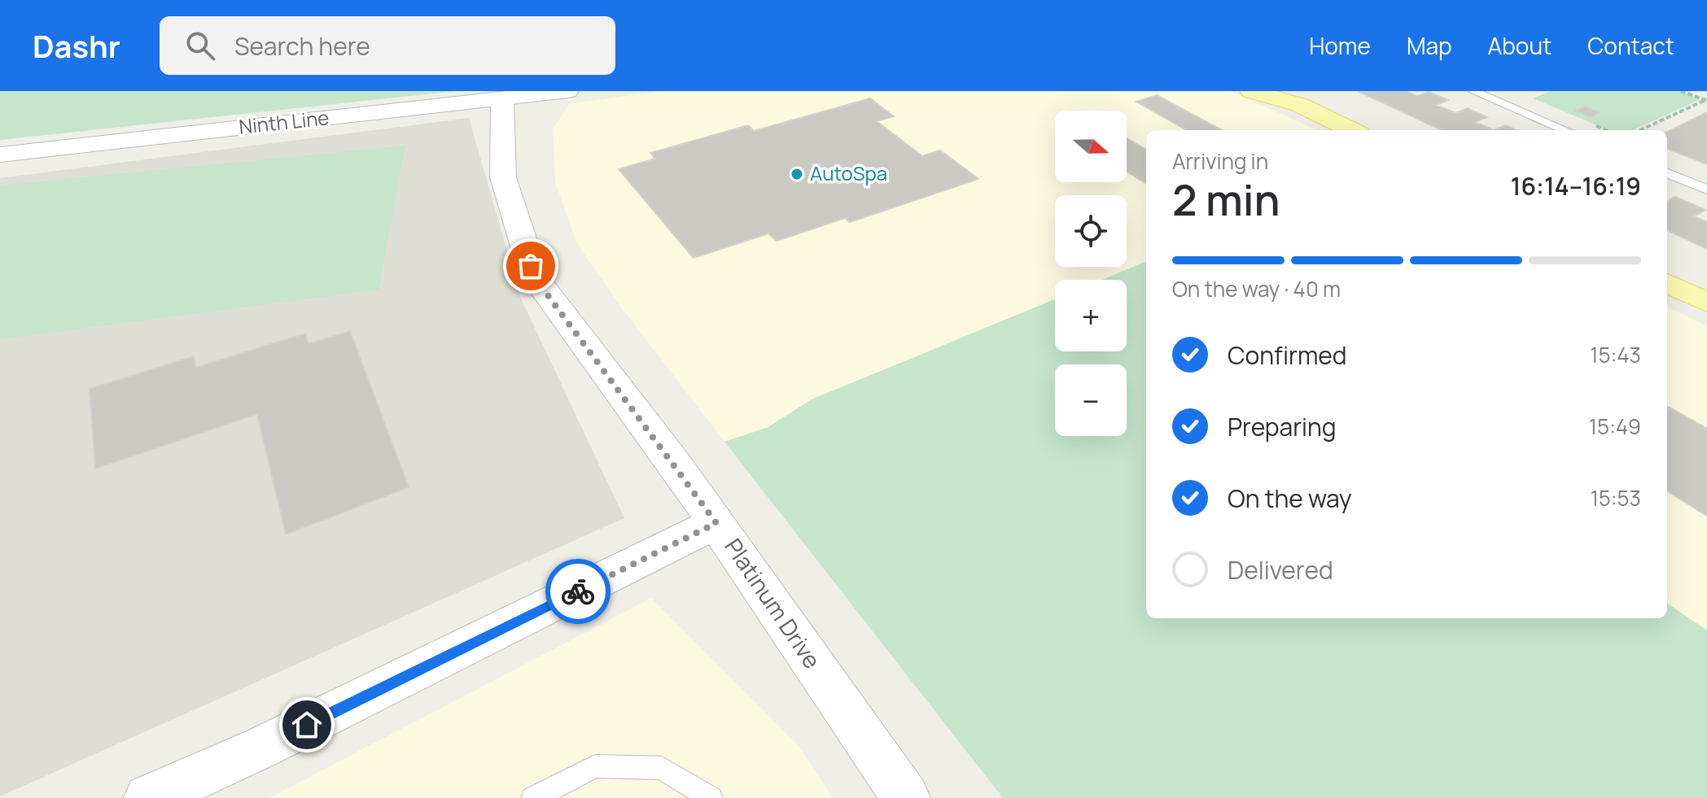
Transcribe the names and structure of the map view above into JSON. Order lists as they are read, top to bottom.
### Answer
{
  "streets": {
    "street": ["Ninth Line", "Platinum Drive"]
  },
  "crossings": [
    ["Ninth Line", "Platinum Drive"]
  ],
  "places": ["AutoSpa"],
  "north": "right",
  "page": {
    "header": "Dashr",
    "search": "Search here",
    "nav": [
      "Home",
      "Map",
      "About",
      "Contact"
    ],
    "map_buttons": ["+", "−"],
    "heading": ["2 min", "Arriving in", "16:14–16:19"],
    "bar": "On the way · 40 m",
    "list": [
      ["Confirmed", "15:43"],
      ["Preparing", "15:49"],
      ["On the way", "15:53"],
      "Delivered"
    ]
  }
}
